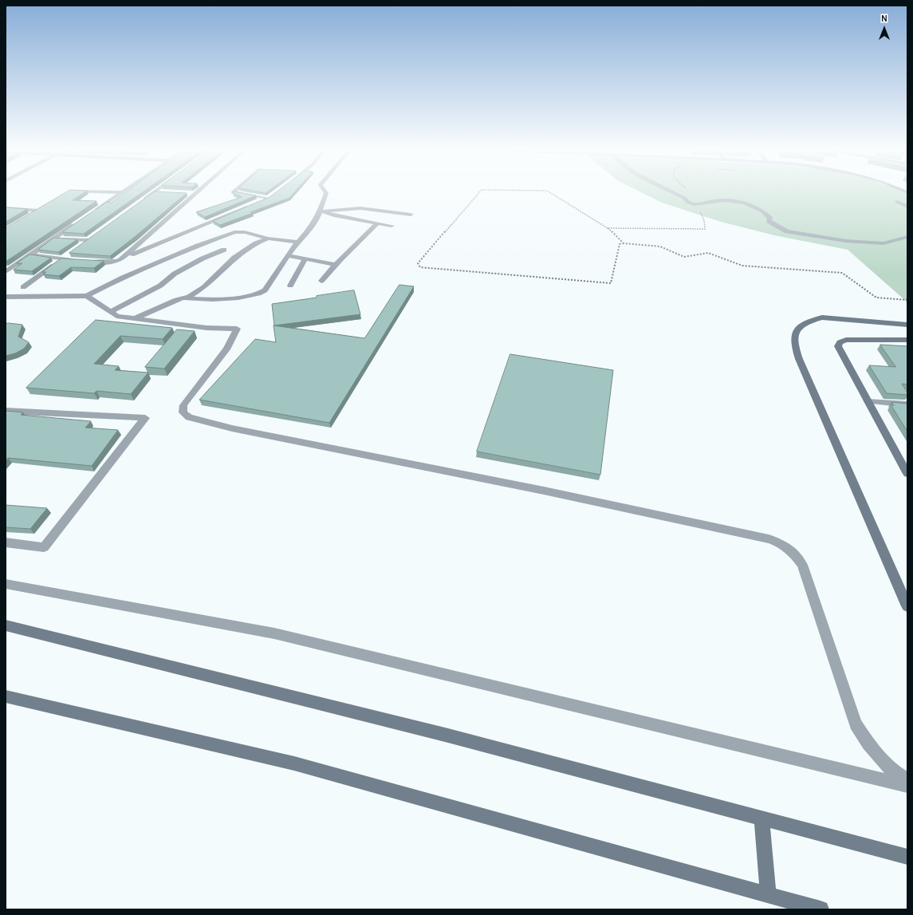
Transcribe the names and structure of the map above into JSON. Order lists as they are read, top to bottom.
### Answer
{
  "north": "top"
}
